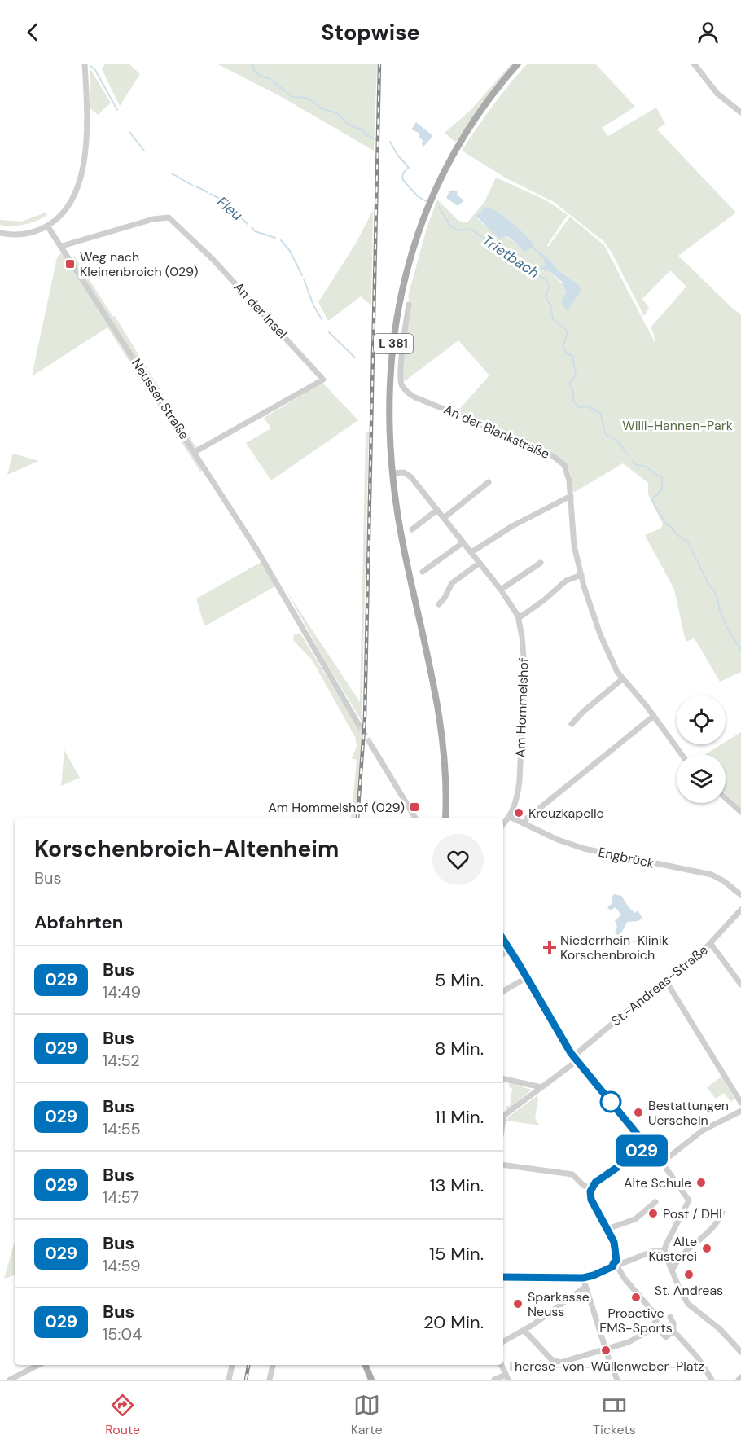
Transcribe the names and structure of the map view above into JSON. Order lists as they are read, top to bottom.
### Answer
{
  "streets": {
    "main road": ["L 381"],
    "street": [
      "An der Insel",
      "Neusser Straße",
      "An der Blankstraße",
      "Am Hommelshof",
      "Engbrück",
      "St.-Andreas-Straße"
    ]
  },
  "crossings": [
    ["An der Insel", "Neusser Straße"],
    ["L 381", "Am Hommelshof"],
    ["Am Hommelshof", "Engbrück"]
  ],
  "water": ["Fleu", "Trietbach"],
  "parks": ["Willi-Hannen-Park"],
  "places": {
    "transit": ["Weg nach Kleinenbroich (029)", "Am Hommelshof (029)"],
    "other": [
      "Kreuzkapelle",
      "Bestattungen Uerscheln",
      "Alte Schule",
      "Post / DHL",
      "Alte Küsterei",
      "St. Andreas",
      "Proactive EMS-Sports",
      "Sparkasse Neuss",
      "Therese-von-Wüllenweber-Platz"
    ],
    "health": ["Niederrhein-Klinik Korschenbroich"]
  },
  "lines": ["bus line 029"],
  "page": {
    "header": "Stopwise",
    "on_map": "029",
    "heading": [
      ["Korschenbroich-Altenheim", "Bus"],
      "Abfahrten"
    ],
    "list": [
      {
        "mark": "029",
        "name": "Bus",
        "note": "14:49",
        "value": "5 Min."
      },
      {
        "mark": "029",
        "name": "Bus",
        "note": "14:52",
        "value": "8 Min."
      },
      {
        "mark": "029",
        "name": "Bus",
        "note": "14:55",
        "value": "11 Min."
      },
      {
        "mark": "029",
        "name": "Bus",
        "note": "14:57",
        "value": "13 Min."
      },
      {
        "mark": "029",
        "name": "Bus",
        "note": "14:59",
        "value": "15 Min."
      },
      {
        "mark": "029",
        "name": "Bus",
        "note": "15:04",
        "value": "20 Min."
      }
    ],
    "tabs": ["Route", "Karte", "Tickets"]
  }
}
